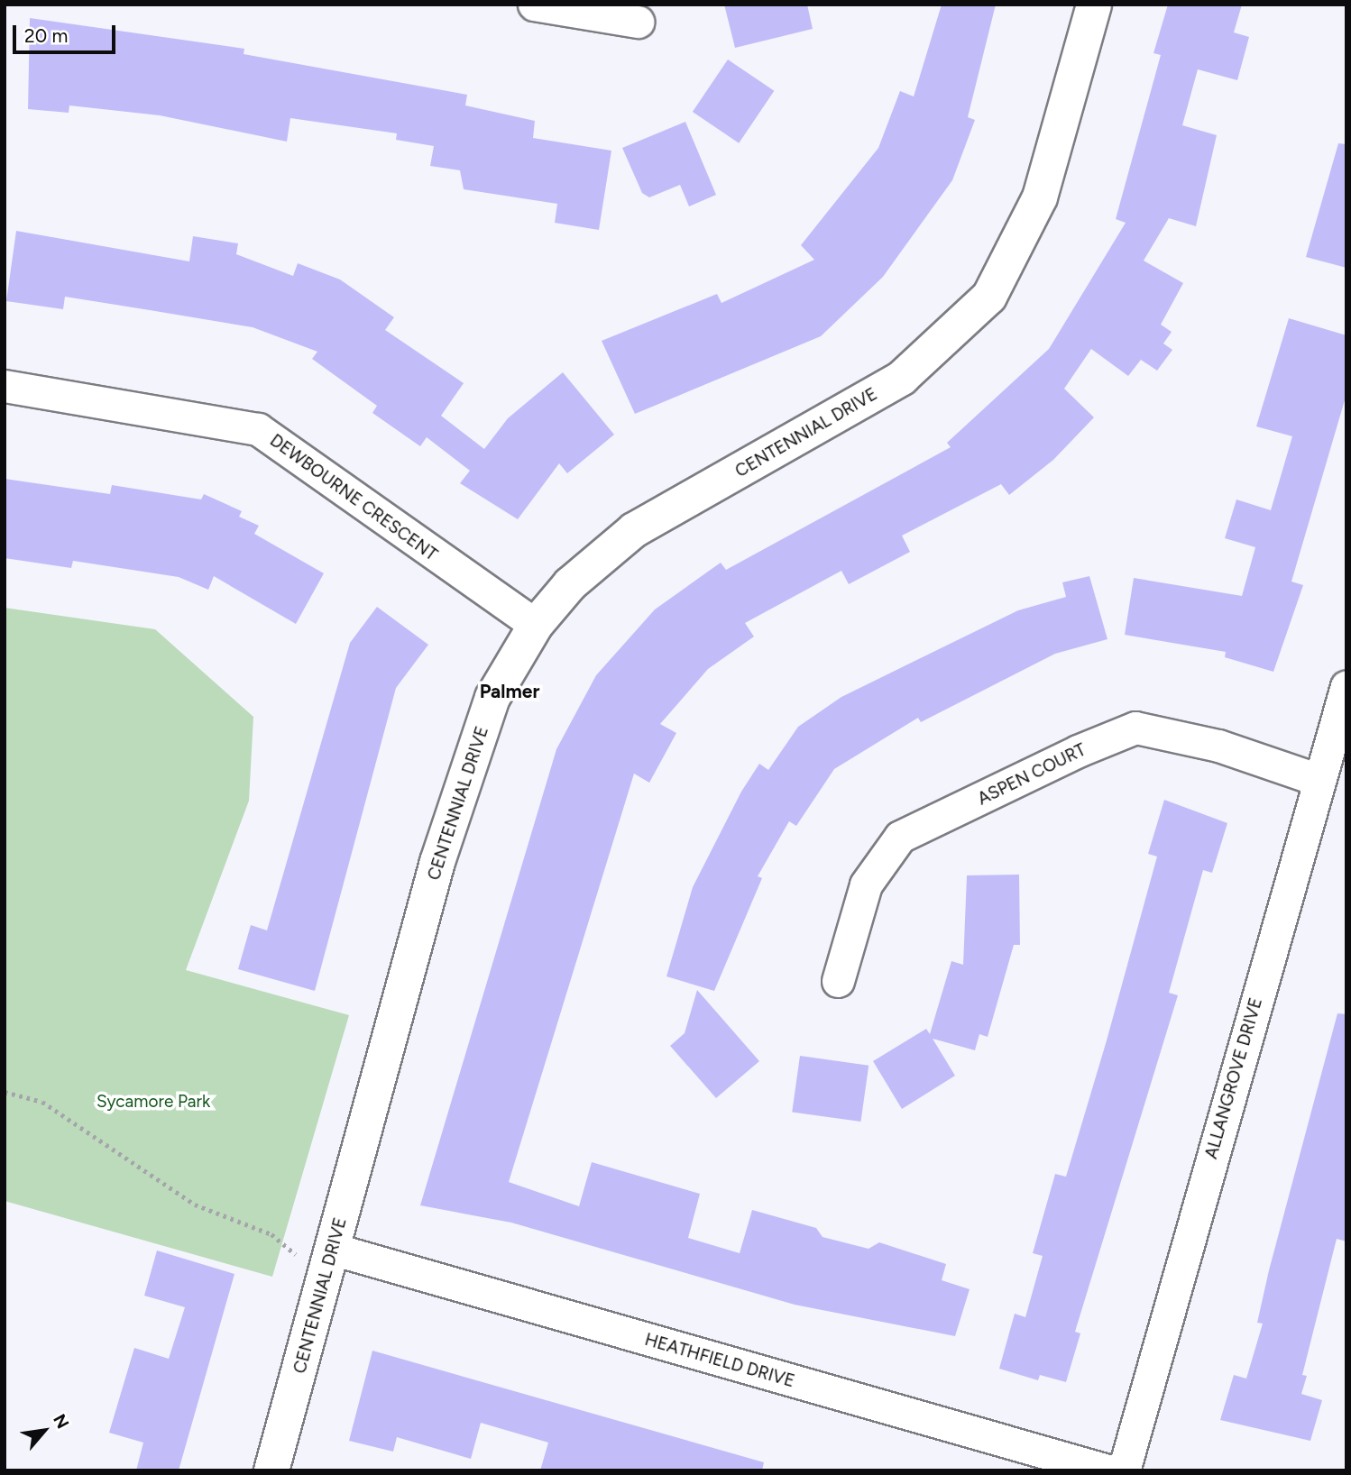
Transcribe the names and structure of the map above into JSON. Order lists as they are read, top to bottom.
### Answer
{
  "streets": {
    "street": [
      "CENTENNIAL DRIVE",
      "DEWBOURNE CRESCENT",
      "ASPEN COURT",
      "ALLANGROVE DRIVE",
      "HEATHFIELD DRIVE"
    ]
  },
  "crossings": [
    ["CENTENNIAL DRIVE", "DEWBOURNE CRESCENT"],
    ["CENTENNIAL DRIVE", "HEATHFIELD DRIVE"],
    ["ASPEN COURT", "ALLANGROVE DRIVE"]
  ],
  "districts": ["Palmer"],
  "parks": ["Sycamore Park"],
  "scale_bar": "20 m",
  "north": "top right"
}
